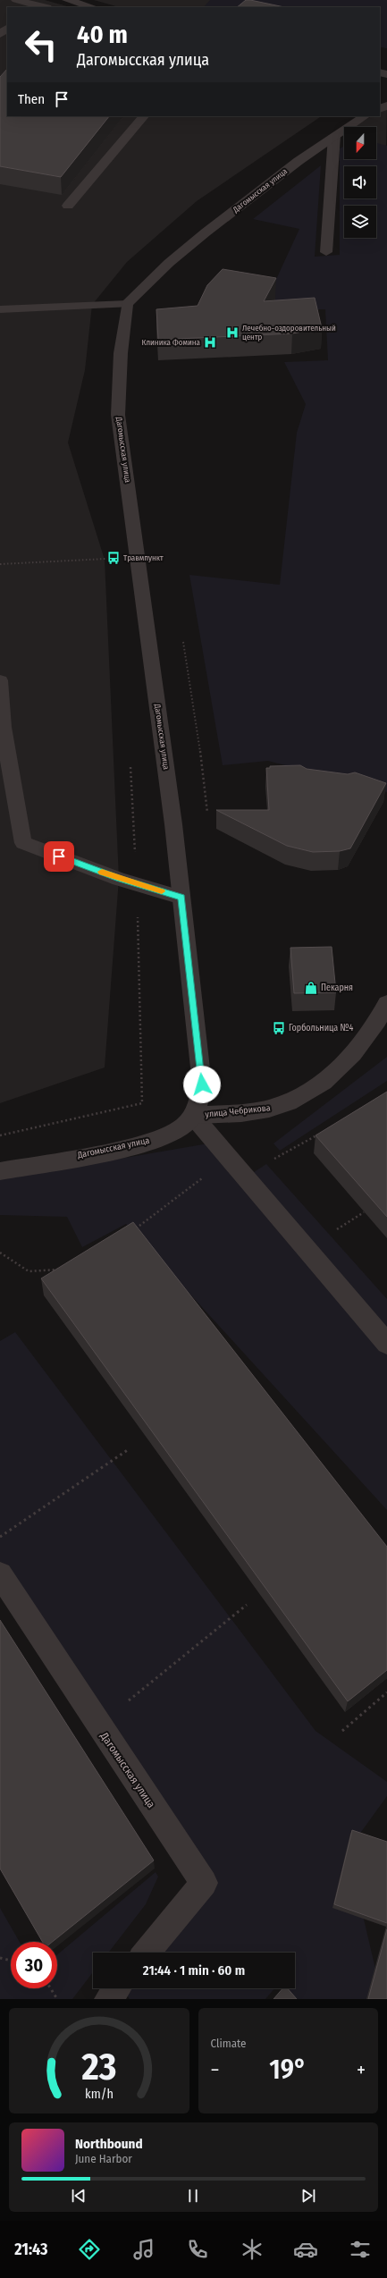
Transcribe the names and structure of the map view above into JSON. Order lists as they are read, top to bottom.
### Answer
{
  "streets": {
    "street": ["Дагомысская улица", "улица Чебрикова"]
  },
  "crossings": [
    ["Дагомысская улица", "улица Чебрикова"]
  ],
  "places": {
    "hospital": ["Лечебно-оздоровительный центр", "Клиника Фомина"],
    "bus stop": ["Травмпункт", "Горбольница №4"],
    "shop": ["Пекарня"]
  },
  "north": "bottom",
  "page": {
    "turn": ["40 m", "Дагомысская улица"],
    "then": "Then",
    "limit": "30",
    "trip": "21:44 · 1 min · 60 m",
    "tile": "Climate",
    "heat": ["−", "19°", "+"],
    "song": ["Northbound", "June Harbor"],
    "tabs": "21:43",
    "gauge": ["23", "km/h"]
  }
}
